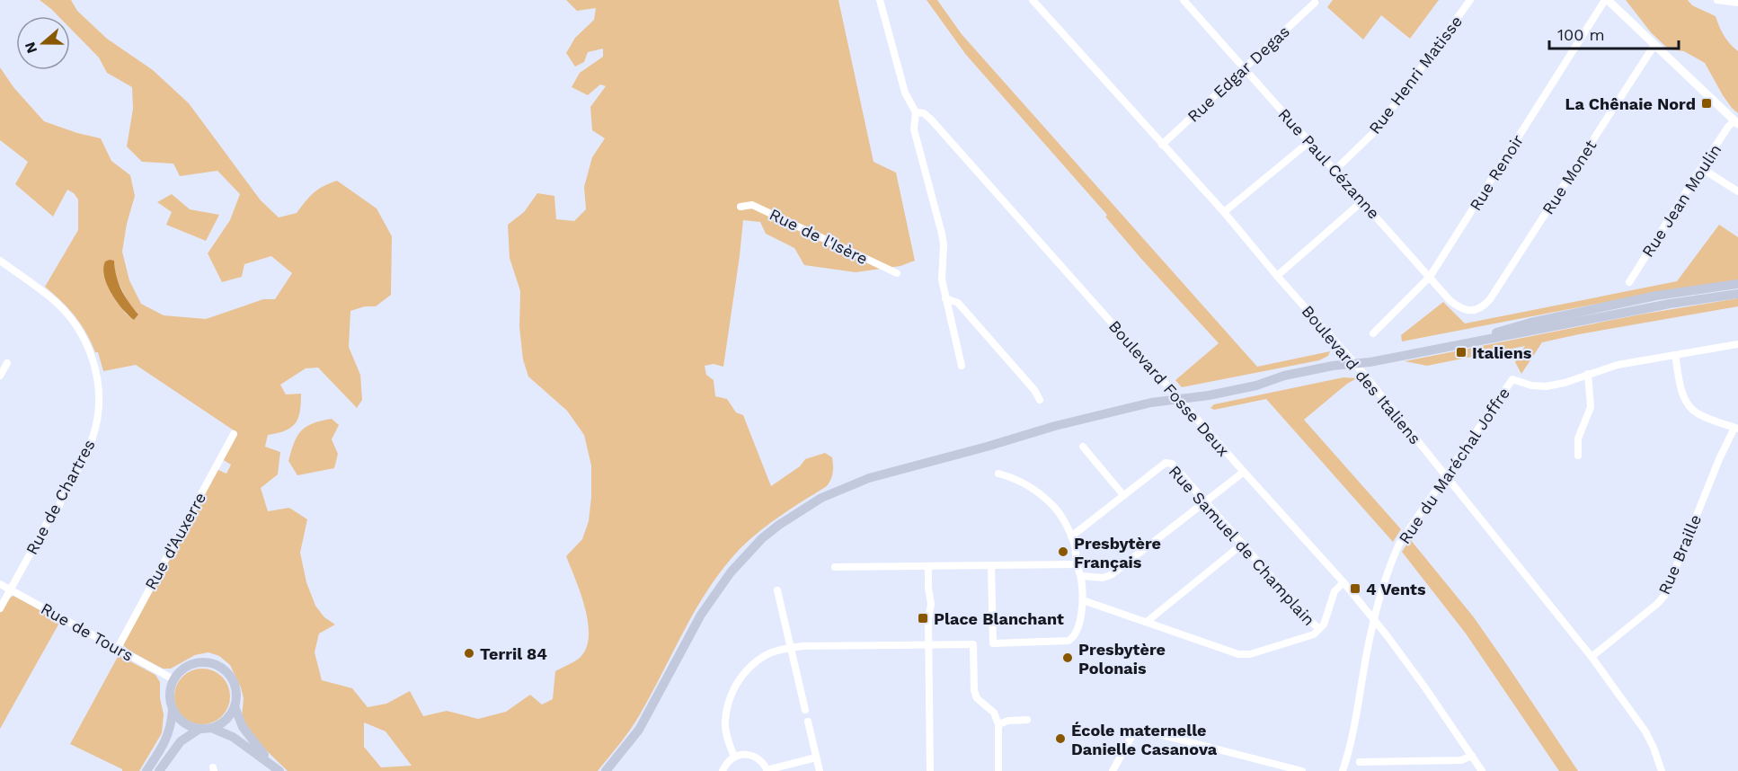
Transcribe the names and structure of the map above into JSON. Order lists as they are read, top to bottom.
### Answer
{
  "streets": {
    "street": [
      "Rue Edgar Degas",
      "Rue Henri Matisse",
      "Rue Paul Cézanne",
      "Rue Renoir",
      "Rue Monet",
      "Rue Jean Moulin",
      "Rue de l'Isère",
      "Boulevard des Italiens",
      "Boulevard Fosse Deux",
      "Rue du Maréchal Joffre",
      "Rue de Chartres",
      "Rue d'Auxerre",
      "Rue Samuel de Champlain",
      "Rue Braille",
      "Rue de Tours"
    ]
  },
  "crossings": [
    ["Rue Edgar Degas", "Rue Paul Cézanne"],
    ["Rue Edgar Degas", "Boulevard des Italiens"],
    ["Rue Henri Matisse", "Rue Paul Cézanne"],
    ["Rue Paul Cézanne", "Rue Renoir"],
    ["Rue Paul Cézanne", "Rue Monet"],
    ["Boulevard des Italiens", "Rue du Maréchal Joffre"],
    ["Boulevard des Italiens", "Rue Braille"],
    ["Boulevard Fosse Deux", "Rue du Maréchal Joffre"],
    ["Rue de Chartres", "Rue de Tours"],
    ["Rue d'Auxerre", "Rue de Tours"]
  ],
  "places": {
    "transit": [
      "La Chênaie Nord",
      "Italiens",
      "4 Vents",
      "Place Blanchant"
    ],
    "other": [
      "Presbytère Français",
      "Terril 84",
      "Presbytère Polonais",
      "École maternelle Danielle Casanova"
    ]
  },
  "scale_bar": "100 m",
  "north": "left"
}
